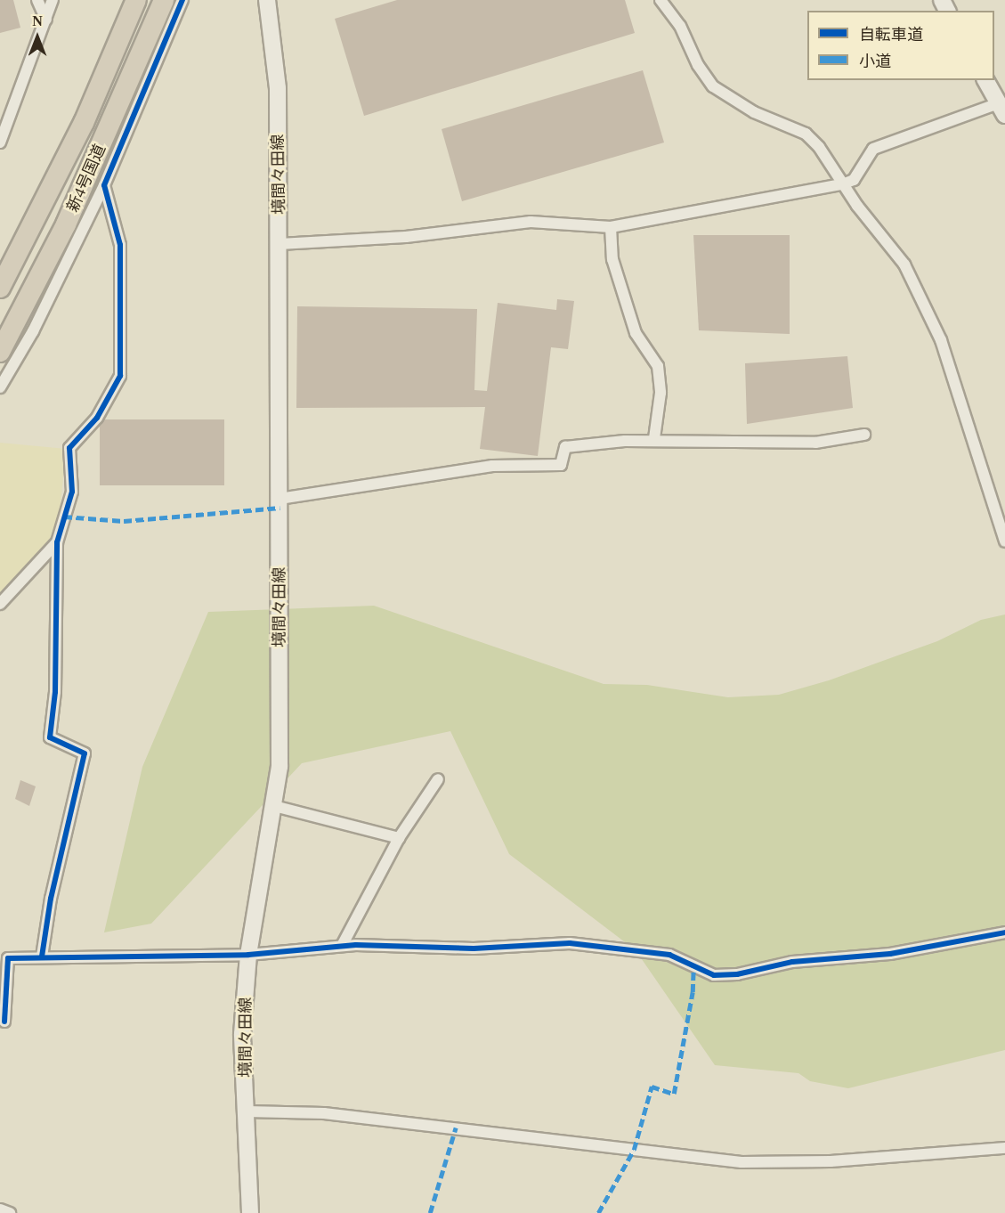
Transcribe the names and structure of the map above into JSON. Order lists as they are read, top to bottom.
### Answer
{
  "streets": {
    "highway": ["新4号国道"],
    "main road": ["境間々田線"]
  },
  "legend": ["自転車道", "小道"],
  "north": "top"
}
